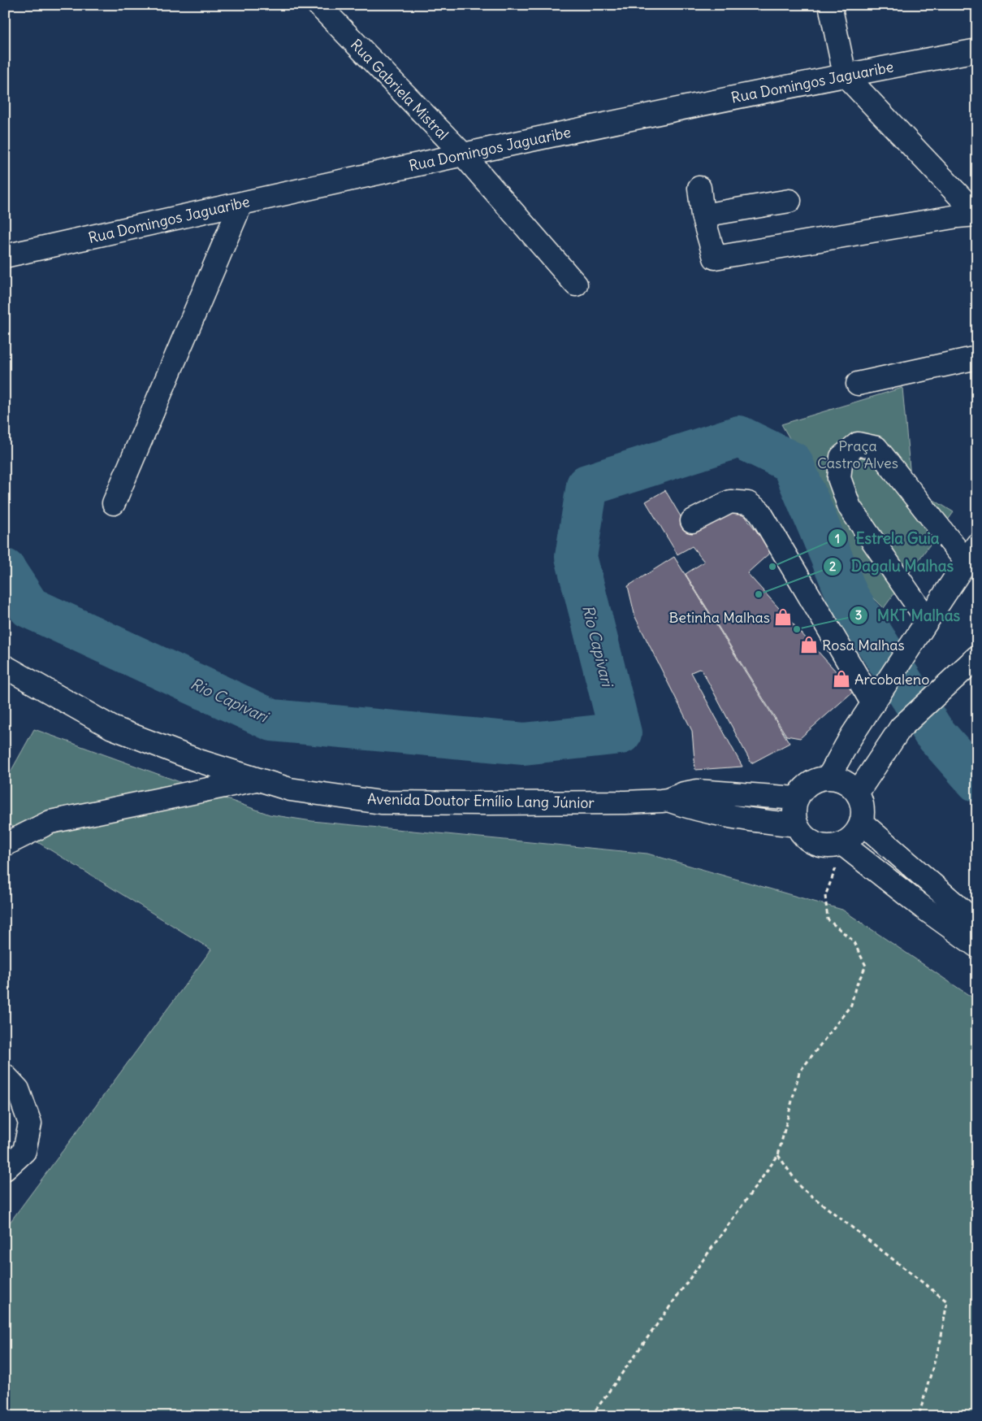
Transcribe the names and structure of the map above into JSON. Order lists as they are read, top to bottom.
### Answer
{
  "streets": {
    "street": ["Rua Domingos Jaguaribe", "Rua Gabriela Mistral", "Avenida Doutor Emílio Lang Júnior"]
  },
  "crossings": [
    ["Rua Domingos Jaguaribe", "Rua Gabriela Mistral"]
  ],
  "water": ["Rio Capivari"],
  "parks": ["Praça Castro Alves"],
  "places": {
    "other": ["Estrela Guia", "Dagalu Malhas", "MKT Malhas"],
    "shop": ["Betinha Malhas", "Rosa Malhas", "Arcobaleno"]
  }
}
